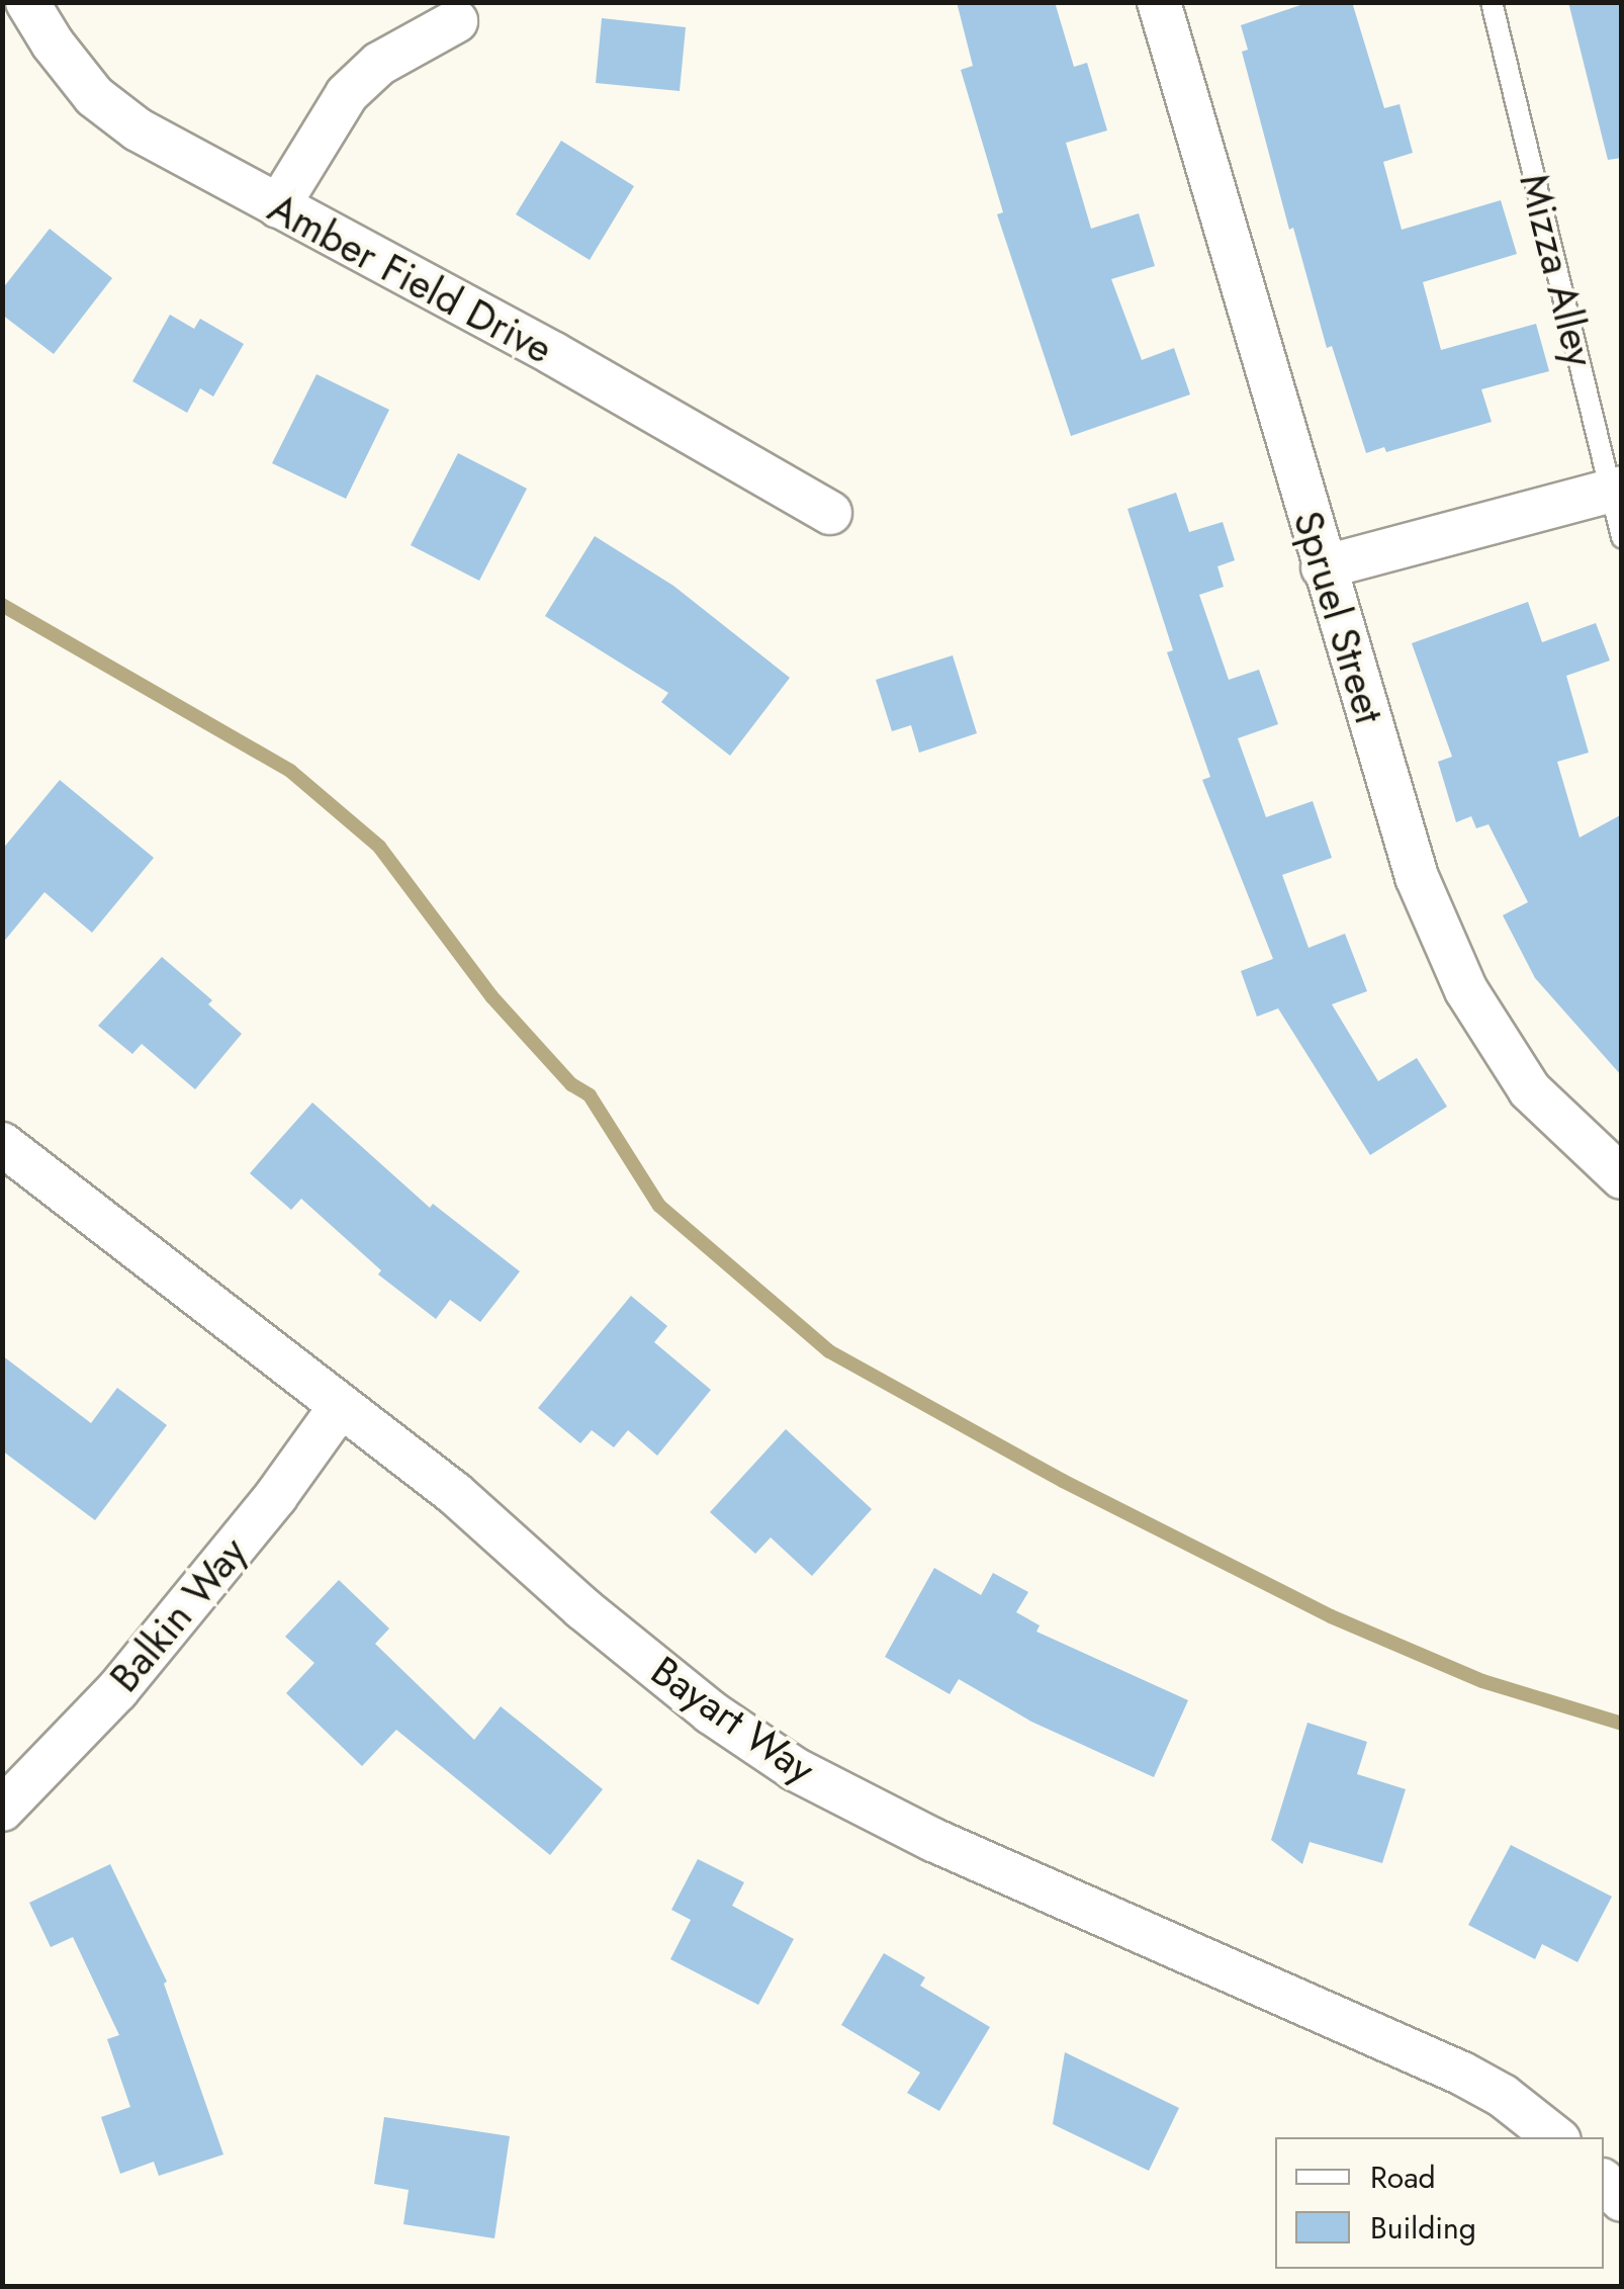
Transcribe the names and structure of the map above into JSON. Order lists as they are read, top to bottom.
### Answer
{
  "streets": {
    "street": [
      "Amber Field Drive",
      "Spruel Street",
      "Balkin Way",
      "Bayart Way"
    ],
    "lane": ["Mizza Alley"]
  },
  "crossings": [
    ["Balkin Way", "Bayart Way"]
  ],
  "legend": ["Road", "Building"]
}
